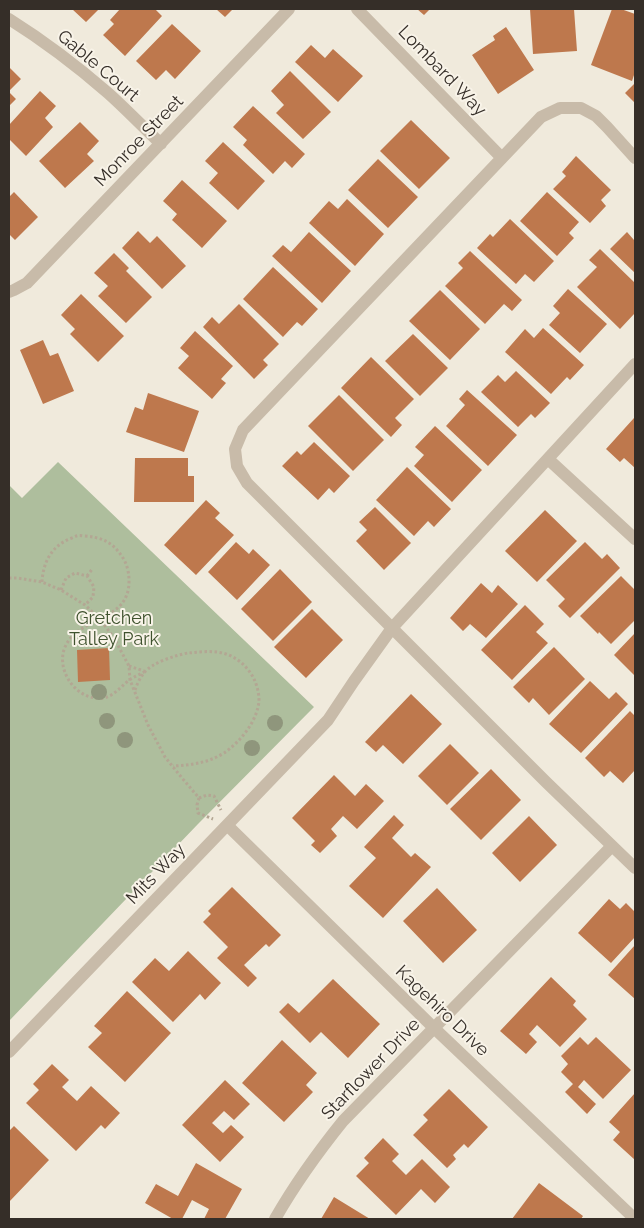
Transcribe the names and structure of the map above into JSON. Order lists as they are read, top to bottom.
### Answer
{
  "streets": {
    "street": [
      "Gable Court",
      "Lombard Way",
      "Monroe Street",
      "Mits Way",
      "Kagehiro Drive",
      "Starflower Drive"
    ]
  },
  "crossings": [
    ["Gable Court", "Monroe Street"],
    ["Mits Way", "Kagehiro Drive"],
    ["Kagehiro Drive", "Starflower Drive"]
  ],
  "parks": ["Gretchen Talley Park"]
}
